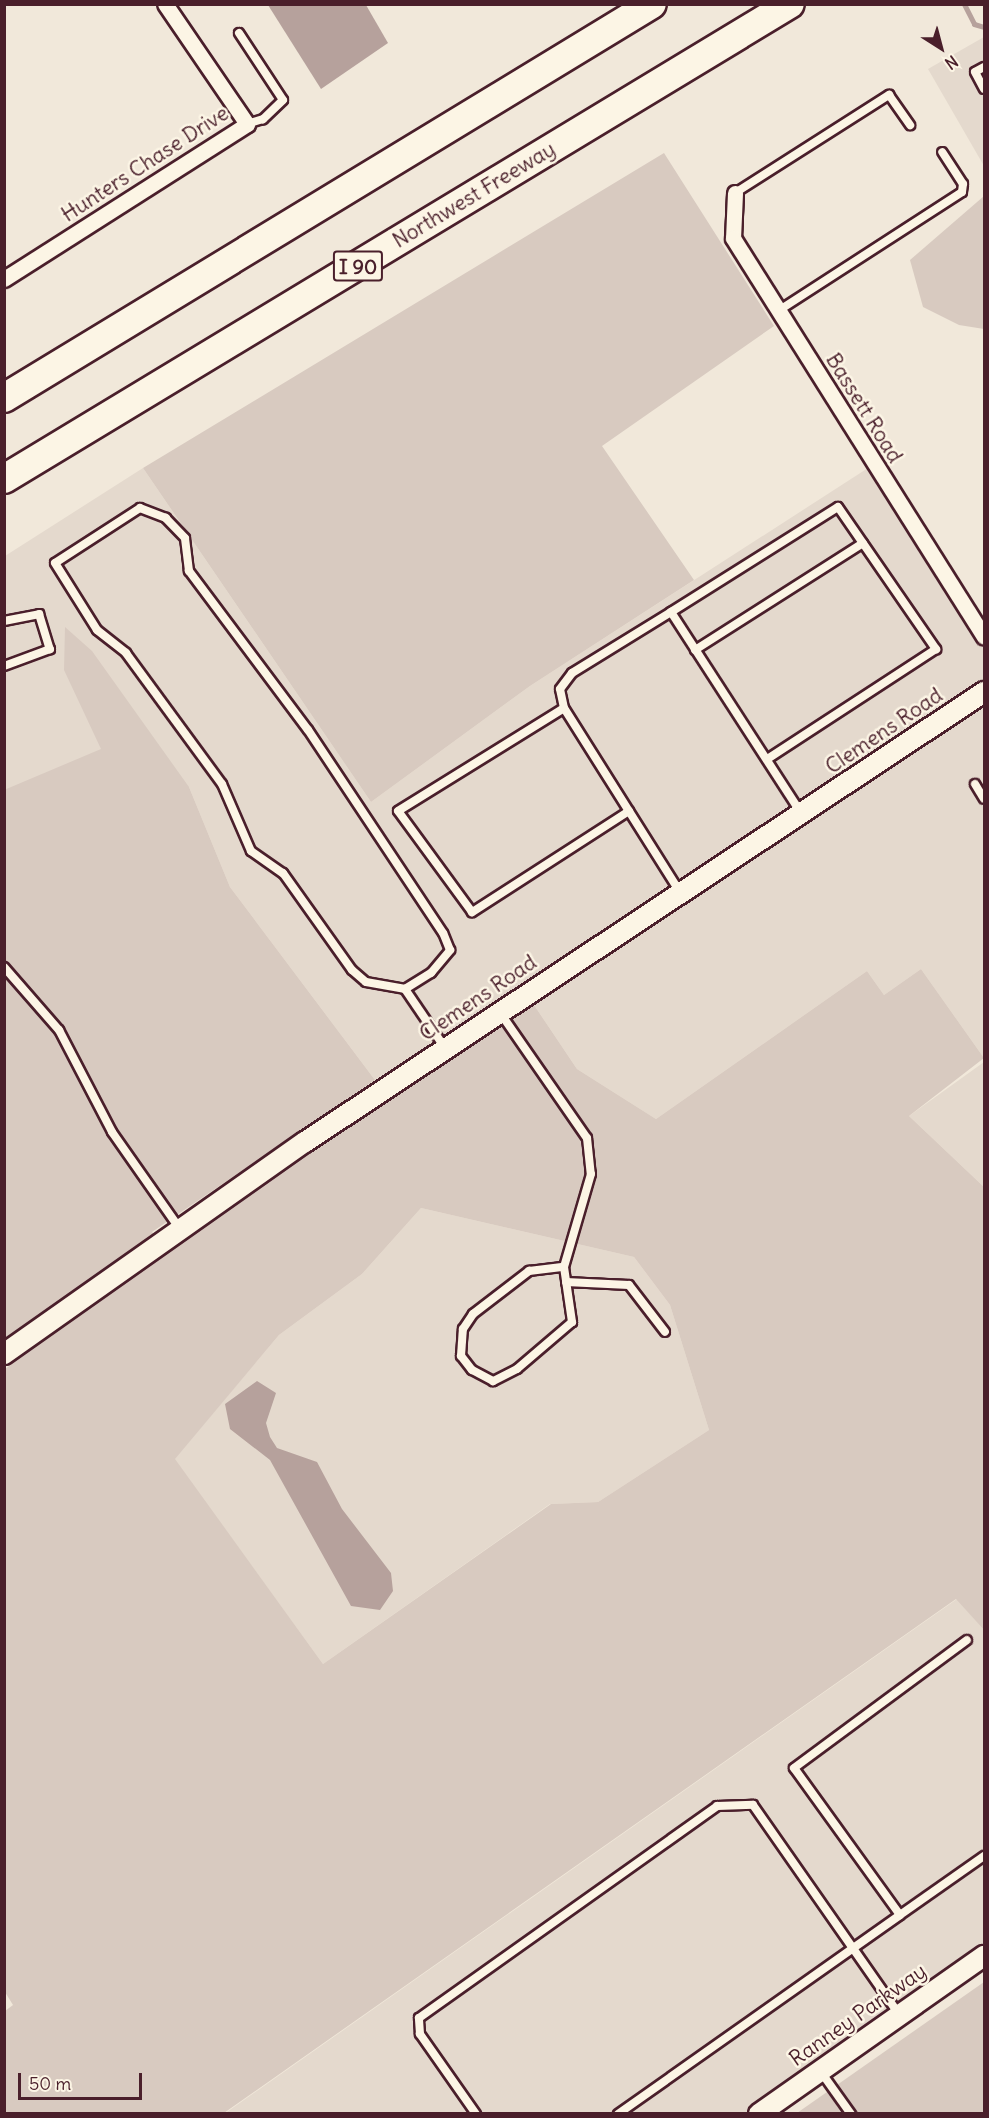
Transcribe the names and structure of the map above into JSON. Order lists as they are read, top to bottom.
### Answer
{
  "streets": {
    "highway": ["Northwest Freeway", "I 90"],
    "street": [
      "Hunters Chase Drive",
      "Bassett Road",
      "Clemens Road",
      "Ranney Parkway"
    ]
  },
  "scale_bar": "50 m",
  "north": "bottom right"
}
